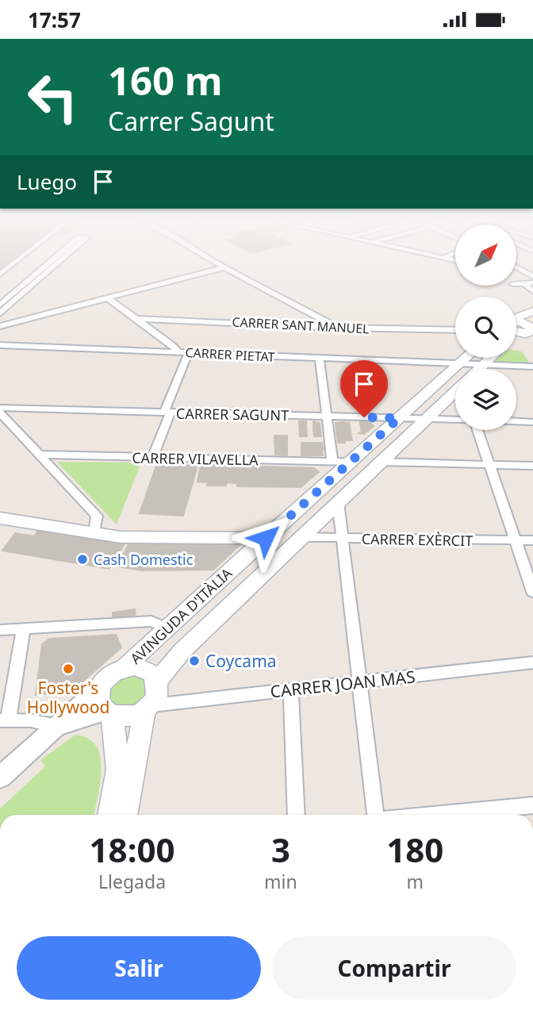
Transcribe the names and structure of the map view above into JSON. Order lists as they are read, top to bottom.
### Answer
{
  "streets": {
    "main road": ["AVINGUDA D'ITÀLIA"],
    "street": [
      "CARRER SANT MANUEL",
      "CARRER PIETAT",
      "CARRER SAGUNT",
      "CARRER VILAVELLA",
      "CARRER EXÈRCIT",
      "CARRER JOAN MAS"
    ]
  },
  "crossings": [
    ["CARRER PIETAT", "AVINGUDA D'ITÀLIA"],
    ["CARRER SAGUNT", "AVINGUDA D'ITÀLIA"],
    ["CARRER VILAVELLA", "AVINGUDA D'ITÀLIA"],
    ["CARRER EXÈRCIT", "AVINGUDA D'ITÀLIA"],
    ["AVINGUDA D'ITÀLIA", "CARRER JOAN MAS"]
  ],
  "places": ["Cash Domestic", "Coycama", "Foster's Hollywood"],
  "north": "top right",
  "page": {
    "status": "17:57",
    "turn": ["160 m", "Carrer Sagunt"],
    "then": "Luego",
    "eta": [
      "18:00",
      "Llegada",
      "3",
      "min",
      "180",
      "m"
    ],
    "buttons": ["Salir", "Compartir"]
  }
}
